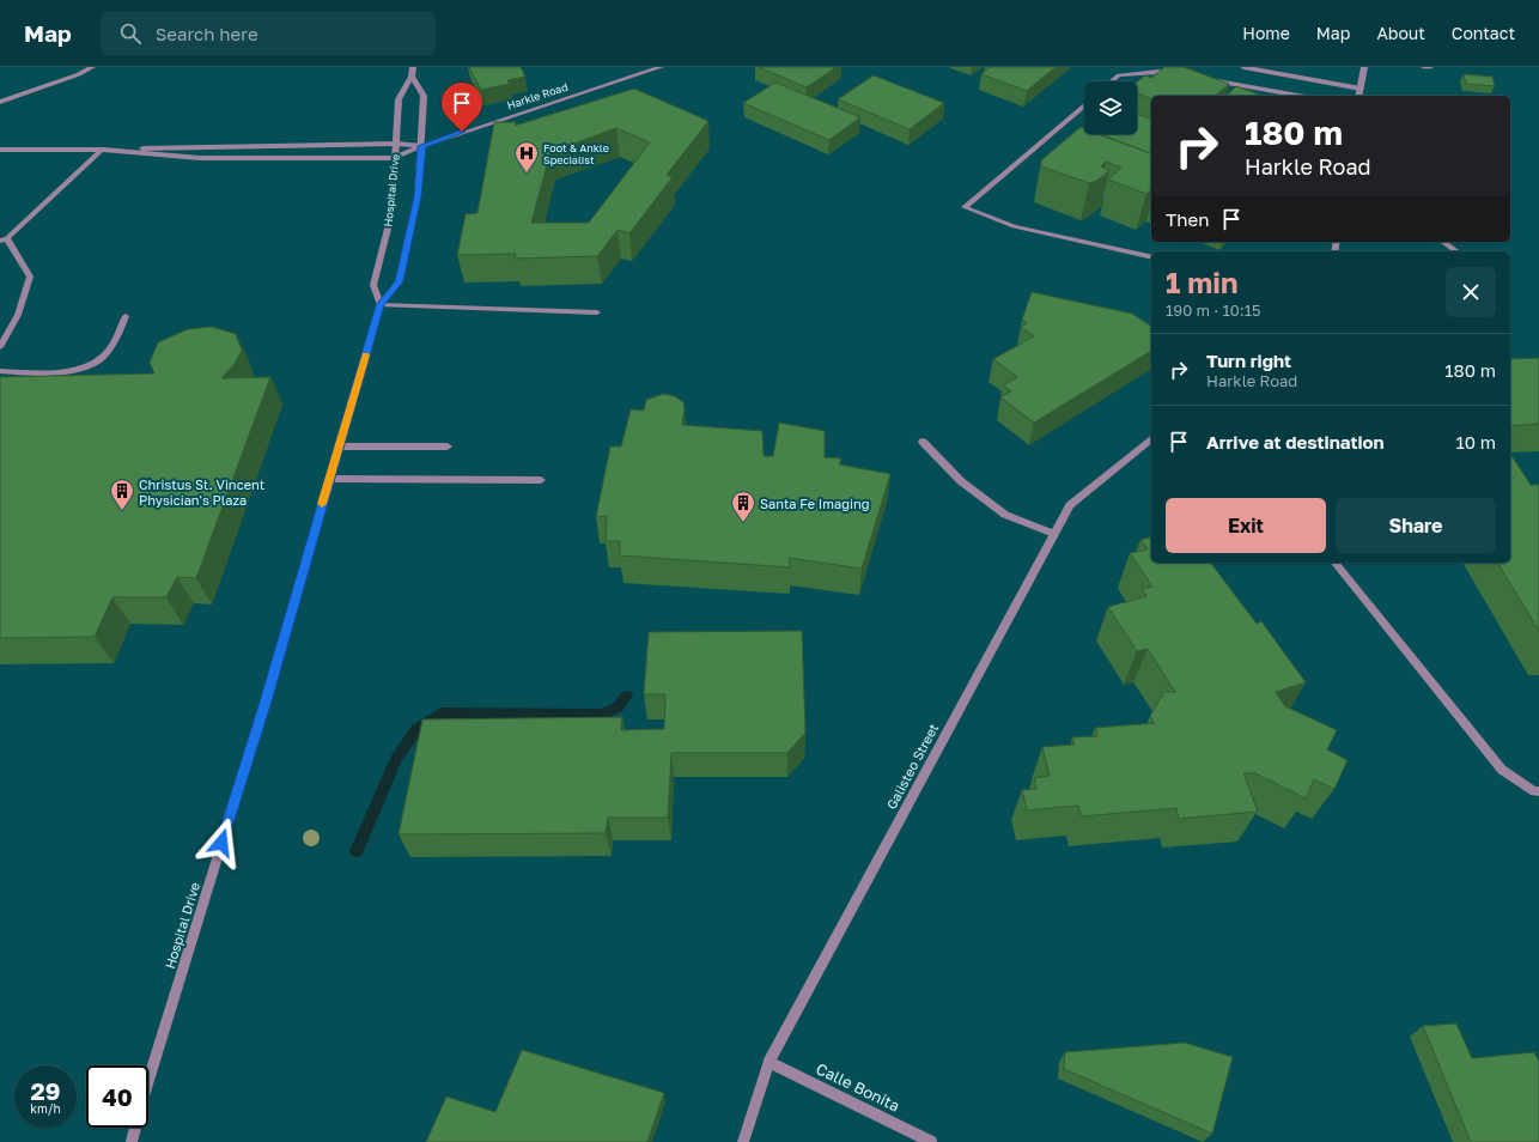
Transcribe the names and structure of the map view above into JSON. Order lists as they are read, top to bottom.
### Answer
{
  "streets": {
    "street": [
      "Harkle Road",
      "Hospital Drive",
      "Galisteo Street",
      "Calle Bonita"
    ]
  },
  "crossings": [
    ["Harkle Road", "Hospital Drive"],
    ["Galisteo Street", "Calle Bonita"]
  ],
  "places": {
    "hospital": ["Foot & Ankle Specialist"],
    "building": ["Christus St. Vincent Physician's Plaza", "Santa Fe Imaging"]
  },
  "page": {
    "header": "Map",
    "search": "Search here",
    "nav": [
      "Home",
      "Map",
      "About",
      "Contact"
    ],
    "turn": ["180 m", "Harkle Road"],
    "then": "Then",
    "heading": ["1 min", "190 m · 10:15"],
    "list": [
      {
        "name": "Turn right",
        "note": "Harkle Road",
        "value": "180 m"
      },
      {
        "name": "Arrive at destination",
        "value": "10 m"
      }
    ],
    "buttons": ["Exit", "Share"],
    "speed": "29 km/h",
    "limit": "40"
  }
}
